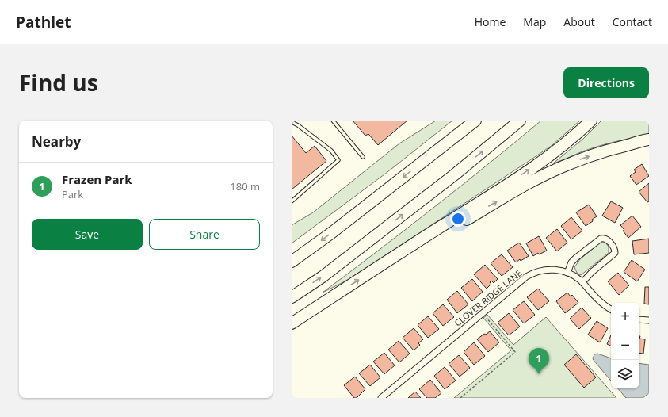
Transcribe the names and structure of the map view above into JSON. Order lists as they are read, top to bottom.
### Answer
{
  "streets": {
    "street": ["CLOVER RIDGE LANE"]
  },
  "page": {
    "header": "Pathlet",
    "nav": [
      "Home",
      "Map",
      "About",
      "Contact"
    ],
    "title": "Find us",
    "buttons": [
      "Directions",
      ["Save", "Share"]
    ],
    "heading": "Nearby",
    "list": [
      {
        "mark": "1",
        "name": "Frazen Park",
        "note": "Park",
        "value": "180 m"
      }
    ],
    "map_buttons": ["+", "−"],
    "pins": "1"
  }
}
